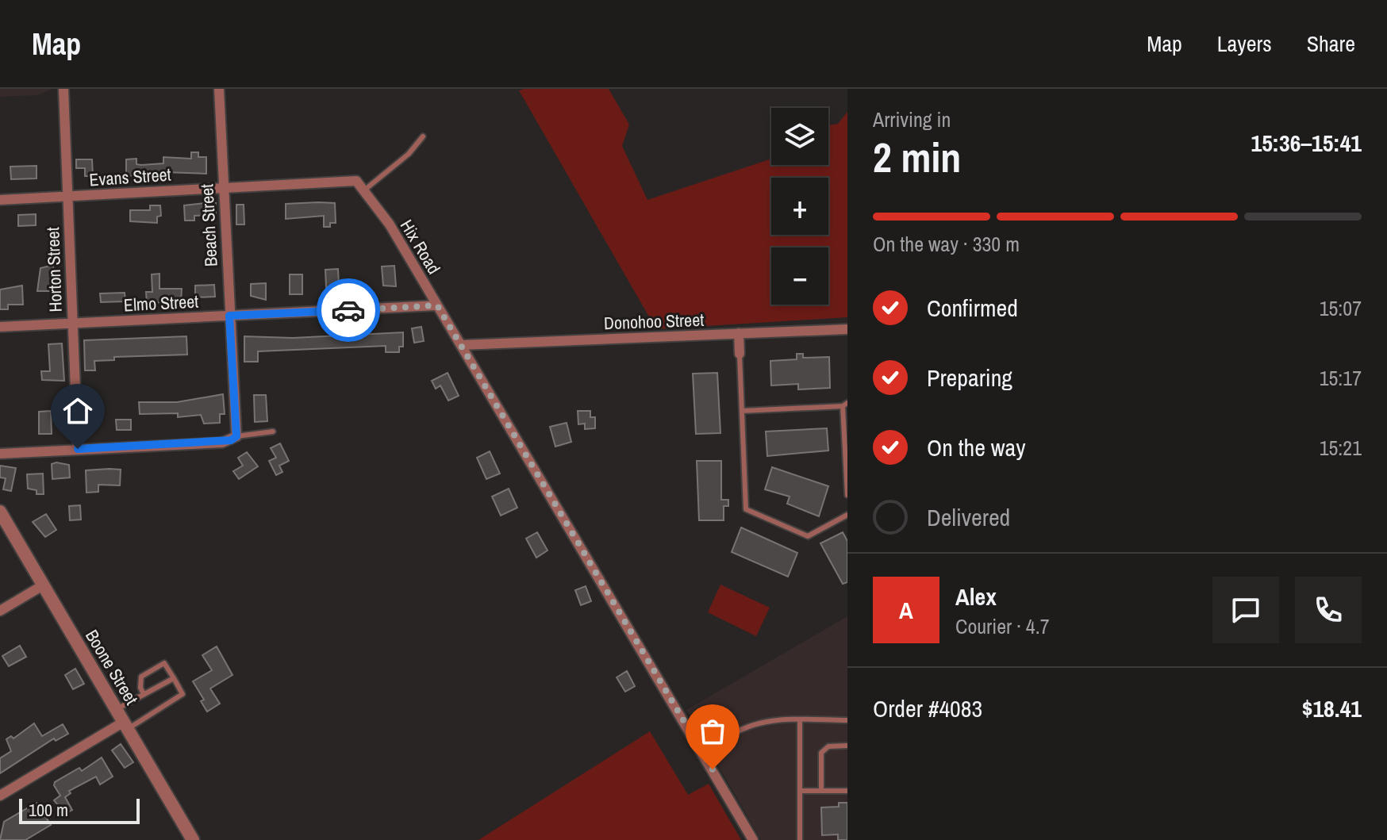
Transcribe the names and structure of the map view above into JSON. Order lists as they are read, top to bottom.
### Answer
{
  "streets": {
    "street": [
      "Evans Street",
      "Beach Street",
      "Hix Road",
      "Horton Street",
      "Elmo Street",
      "Donohoo Street",
      "Boone Street"
    ]
  },
  "crossings": [
    ["Evans Street", "Beach Street"],
    ["Evans Street", "Hix Road"],
    ["Evans Street", "Horton Street"],
    ["Beach Street", "Elmo Street"],
    ["Hix Road", "Elmo Street"],
    ["Hix Road", "Donohoo Street"],
    ["Horton Street", "Elmo Street"]
  ],
  "scale_bar": "100 m",
  "page": {
    "header": "Map",
    "nav": ["Map", "Layers", "Share"],
    "heading": ["2 min", "Arriving in", "15:36–15:41"],
    "panel": [
      "Alex",
      "Courier · 4.7",
      "Order #4083",
      "$18.41"
    ],
    "map_buttons": ["+", "−"],
    "bar": "On the way · 330 m",
    "list": [
      ["Confirmed", "15:07"],
      ["Preparing", "15:17"],
      ["On the way", "15:21"],
      "Delivered"
    ],
    "round": "A",
    "scale": "100 m"
  }
}
